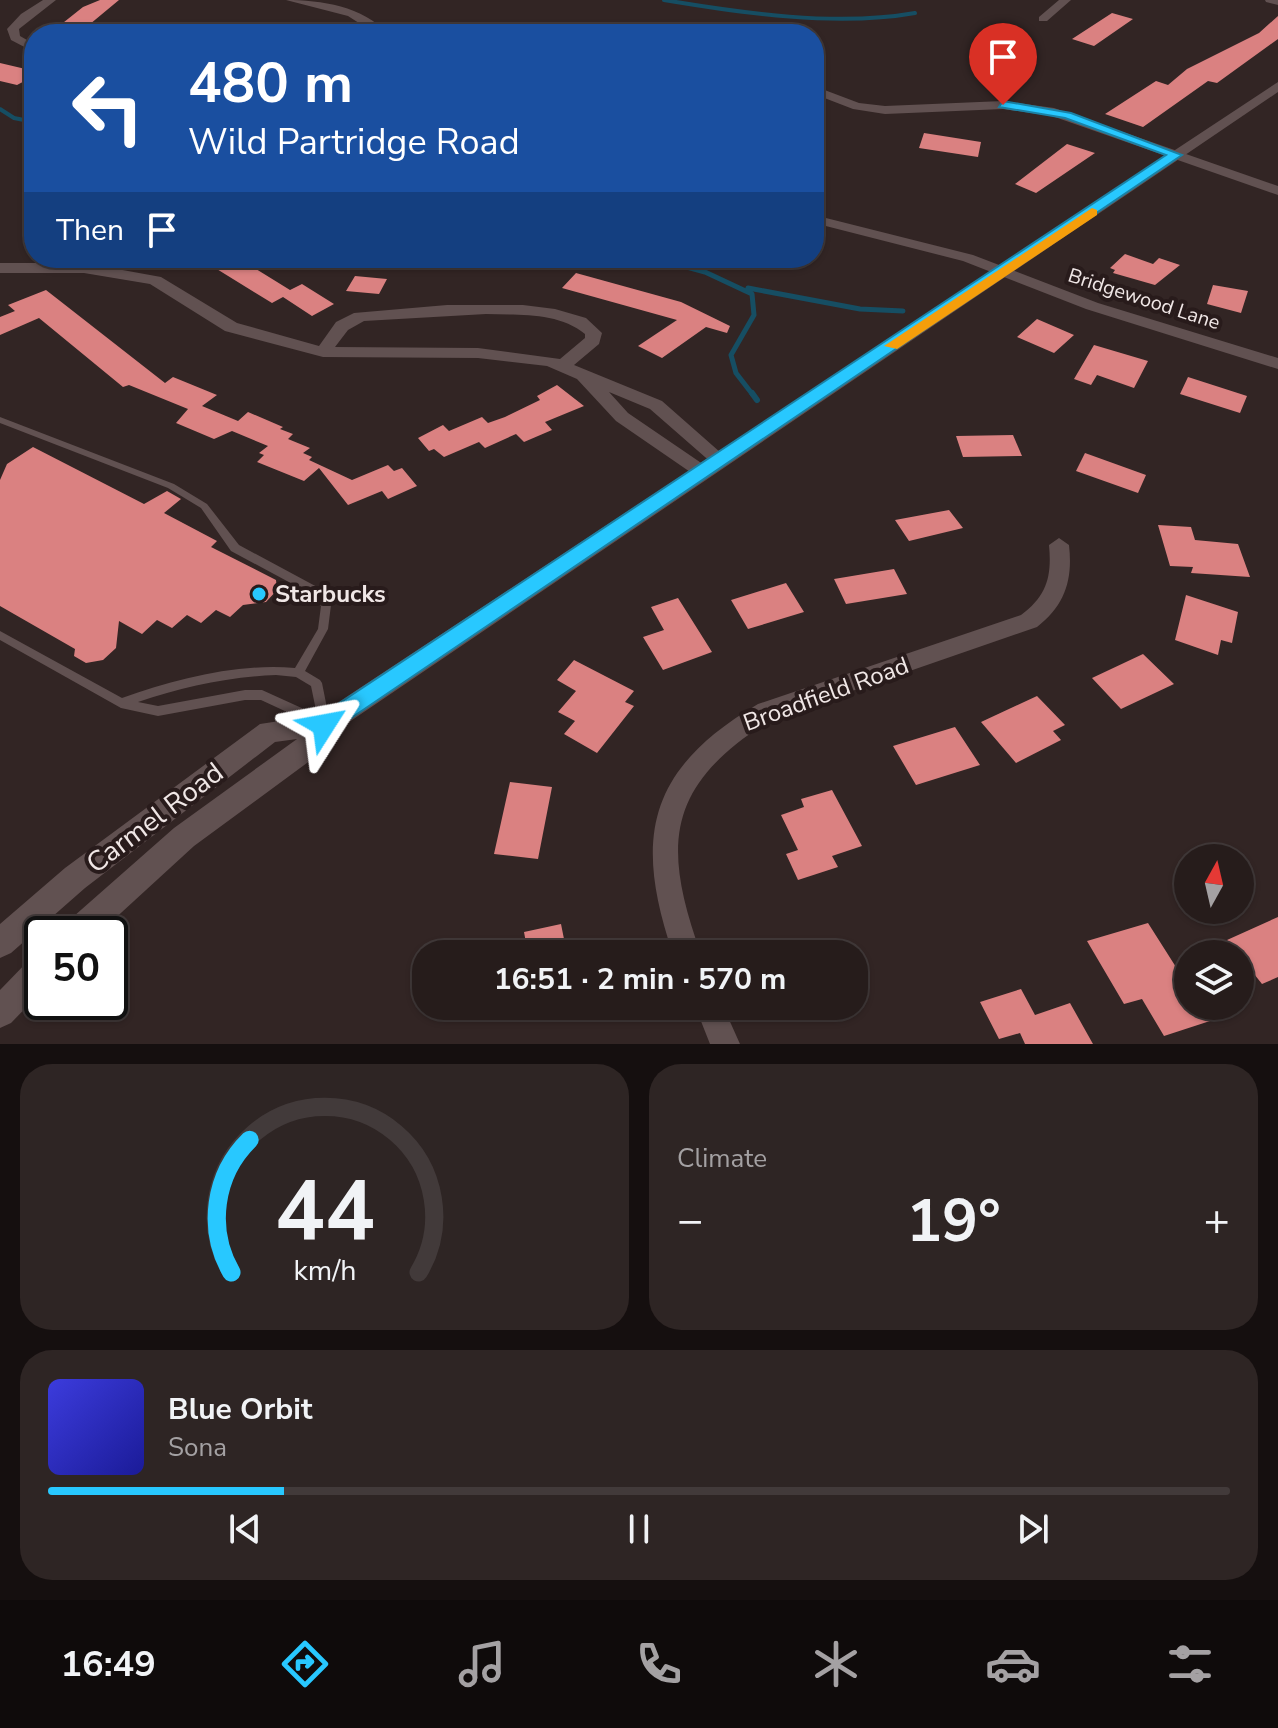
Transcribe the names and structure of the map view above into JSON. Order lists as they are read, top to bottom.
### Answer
{
  "streets": {
    "main road": ["Carmel Road"],
    "street": ["Bridgewood Lane", "Broadfield Road"]
  },
  "crossings": [
    ["Bridgewood Lane", "Carmel Road"]
  ],
  "places": ["Starbucks"],
  "north": "top",
  "page": {
    "turn": ["480 m", "Wild Partridge Road"],
    "then": "Then",
    "limit": "50",
    "trip": "16:51 · 2 min · 570 m",
    "tile": "Climate",
    "heat": ["−", "19°", "+"],
    "song": ["Blue Orbit", "Sona"],
    "tabs": "16:49",
    "gauge": ["44", "km/h"]
  }
}
